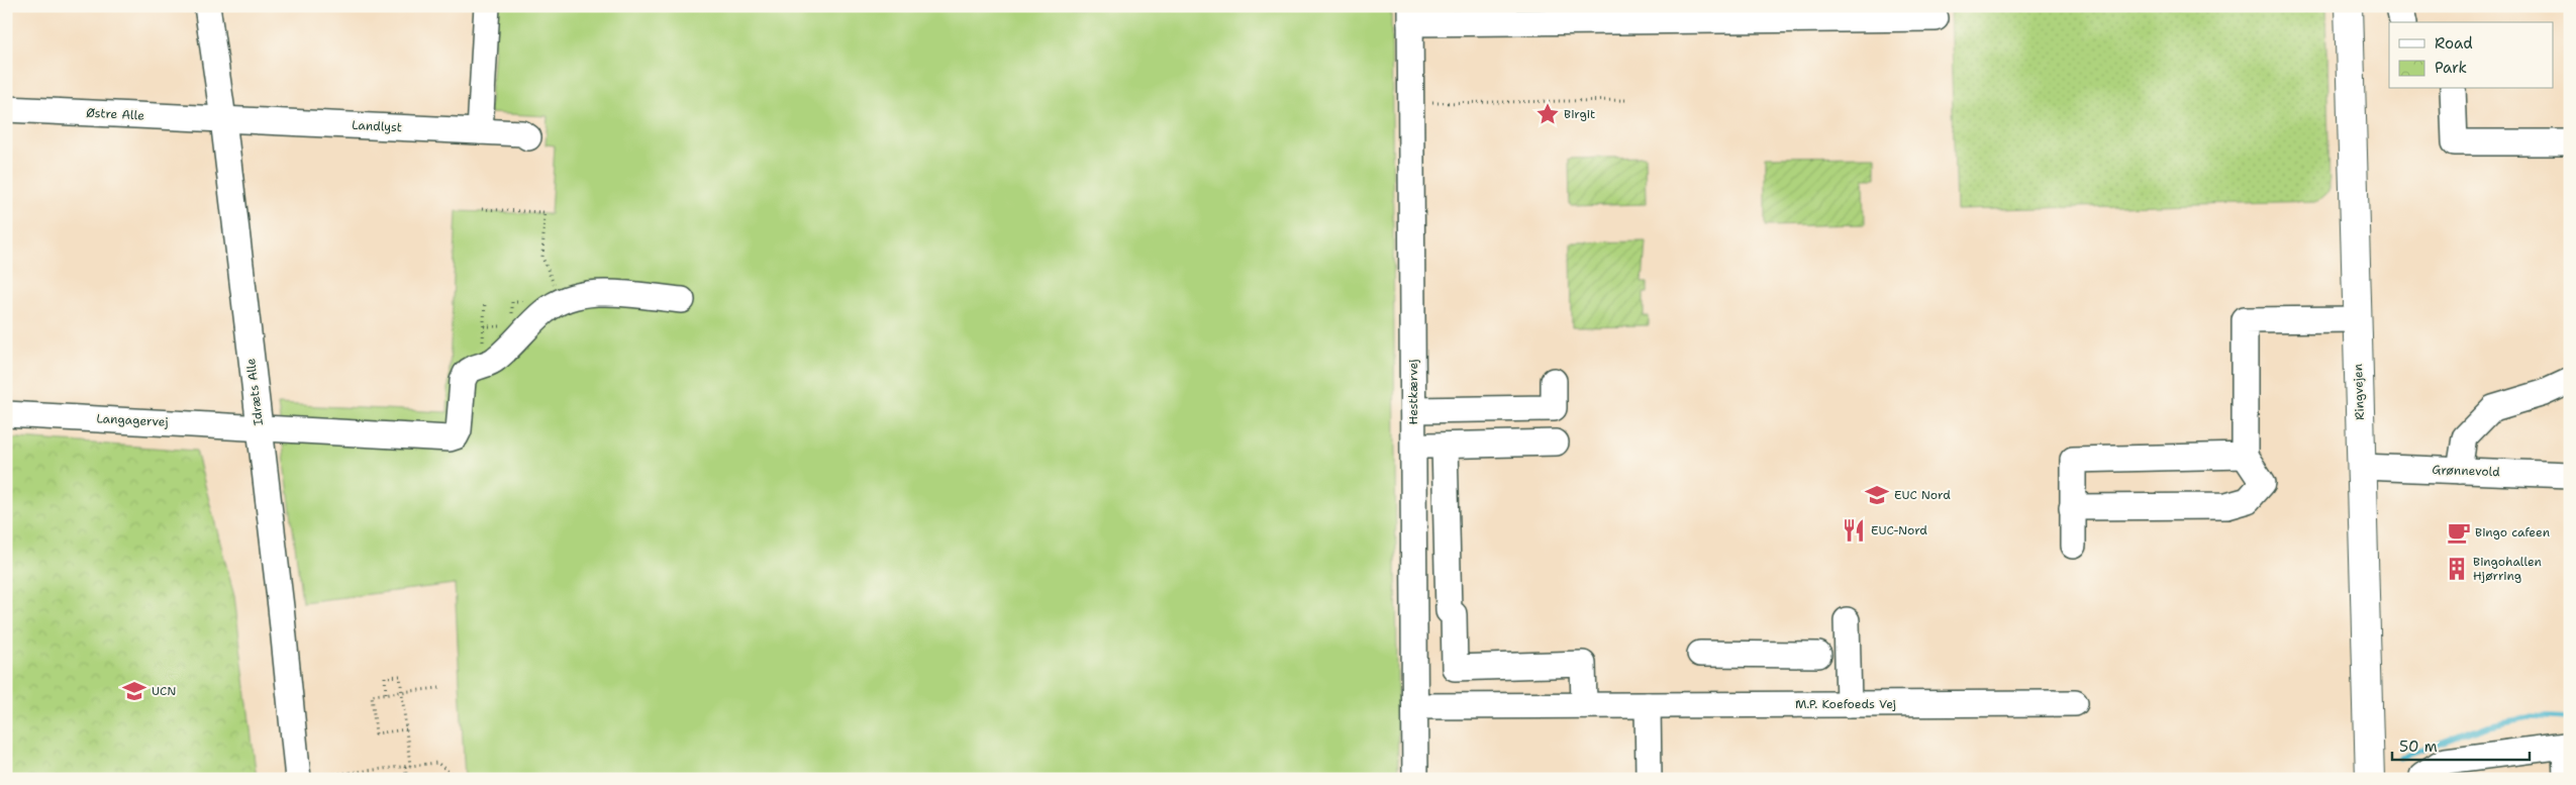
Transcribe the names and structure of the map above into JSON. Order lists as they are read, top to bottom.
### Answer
{
  "streets": {
    "main road": ["Ringvejen"],
    "street": [
      "Østre Alle",
      "Landlyst",
      "Idræts Alle",
      "Hestkærvej",
      "Langagervej",
      "Grønnevold",
      "M.P. Koefoeds Vej"
    ]
  },
  "crossings": [
    ["Østre Alle", "Landlyst"],
    ["Østre Alle", "Idræts Alle"],
    ["Landlyst", "Idræts Alle"],
    ["Idræts Alle", "Langagervej"],
    ["Hestkærvej", "M.P. Koefoeds Vej"],
    ["Ringvejen", "Grønnevold"]
  ],
  "places": {
    "place": ["Birgit"],
    "school or university": ["EUC Nord", "UCN"],
    "restaurant": ["EUC-Nord"],
    "cafe": ["Bingo cafeen"],
    "building": ["Bingohallen Hjørring"]
  },
  "legend": ["Road", "Park"],
  "scale_bar": "50 m"
}
